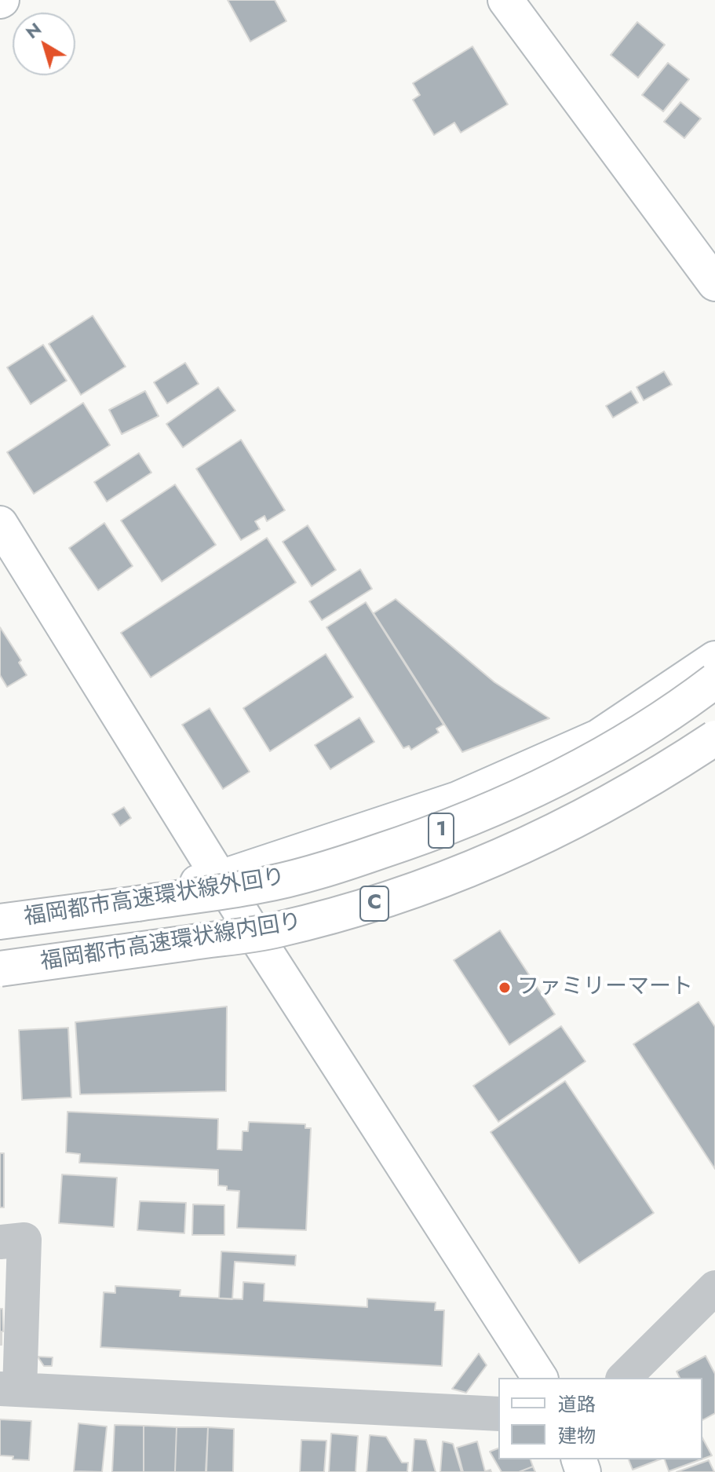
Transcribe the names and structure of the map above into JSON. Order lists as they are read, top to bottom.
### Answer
{
  "streets": {
    "main road": [
      "1",
      "福岡都市高速環状線外回り",
      "C",
      "福岡都市高速環状線内回り"
    ]
  },
  "places": ["ファミリーマート"],
  "legend": ["道路", "建物"],
  "north": "top left"
}
